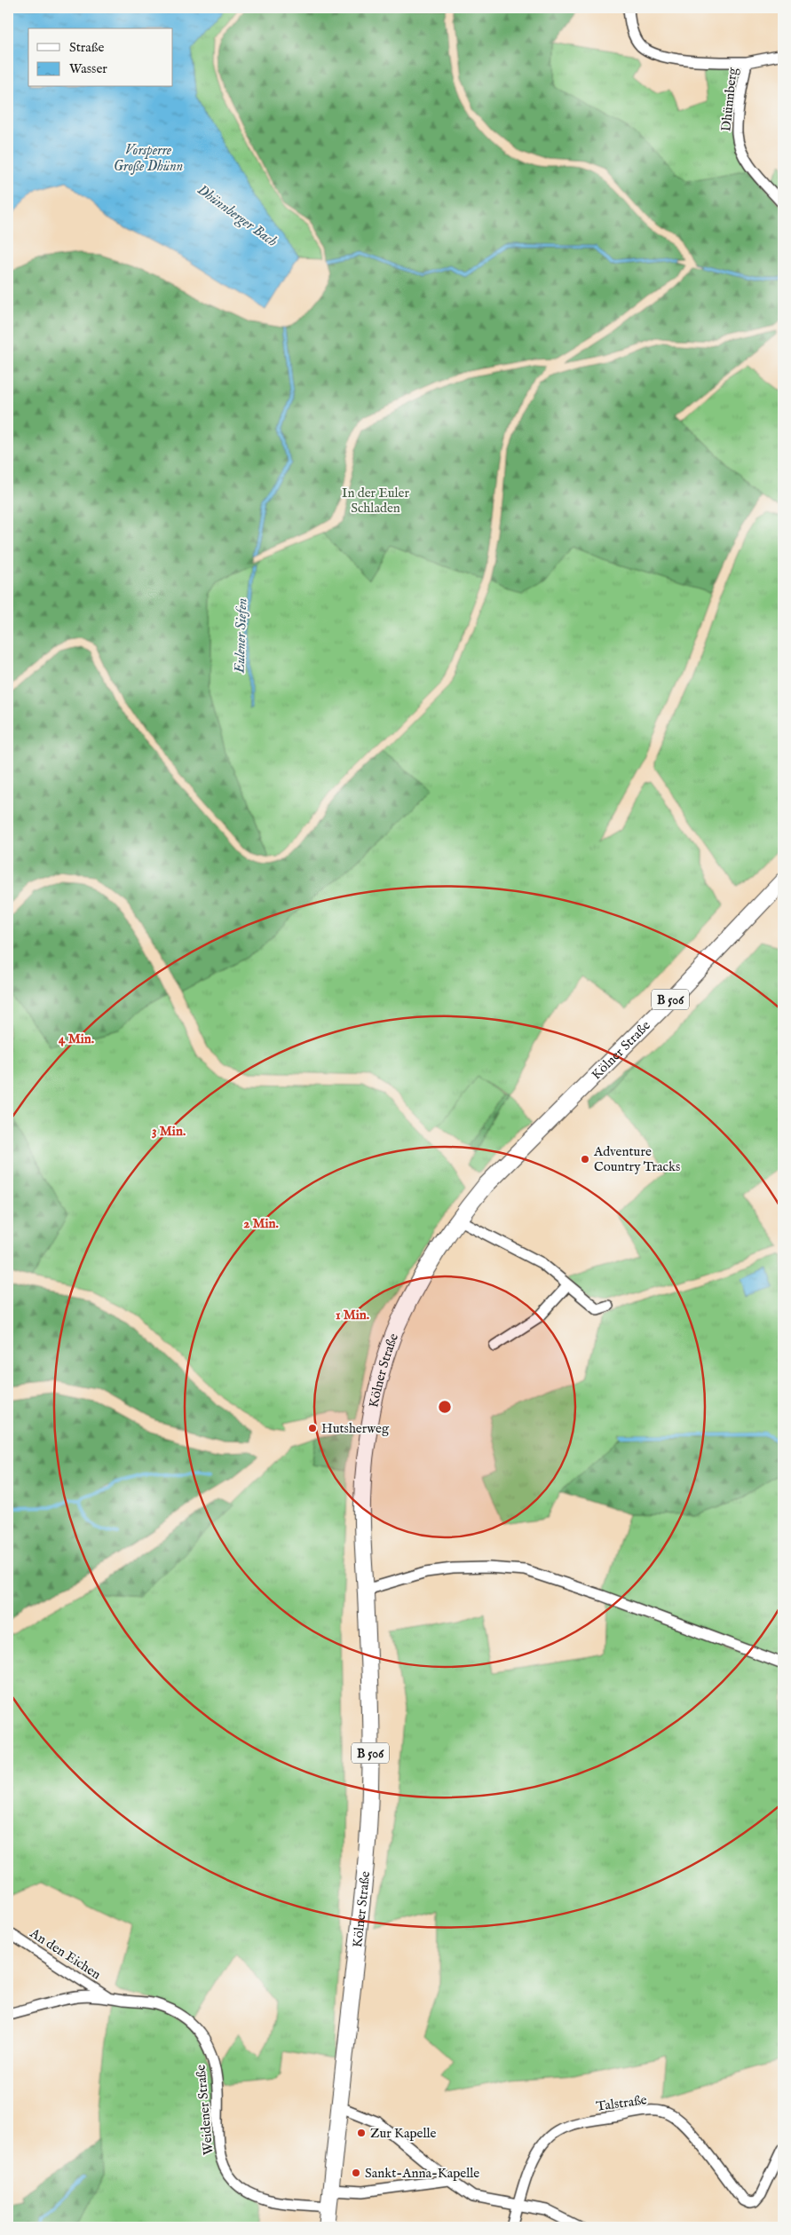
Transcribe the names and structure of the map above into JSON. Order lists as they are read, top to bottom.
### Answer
{
  "streets": {
    "main road": ["B 506", "Kölner Straße"],
    "street": [
      "Dhünnberg",
      "An den Eichen",
      "Talstraße",
      "Weidener Straße"
    ]
  },
  "crossings": [
    ["Kölner Straße", "Weidener Straße"],
    ["An den Eichen", "Weidener Straße"]
  ],
  "water": ["Vorsperre Große Dhünn", "Dhünnberger Bach", "Eulener Siefen"],
  "parks": ["In der Euler Schladen"],
  "places": [
    "Adventure Country Tracks",
    "Hutsherweg",
    "Zur Kapelle",
    "Sankt-Anna-Kapelle"
  ],
  "legend": ["Straße", "Wasser"],
  "rings": [
    "4 Min.",
    "3 Min.",
    "2 Min.",
    "1 Min."
  ]
}
